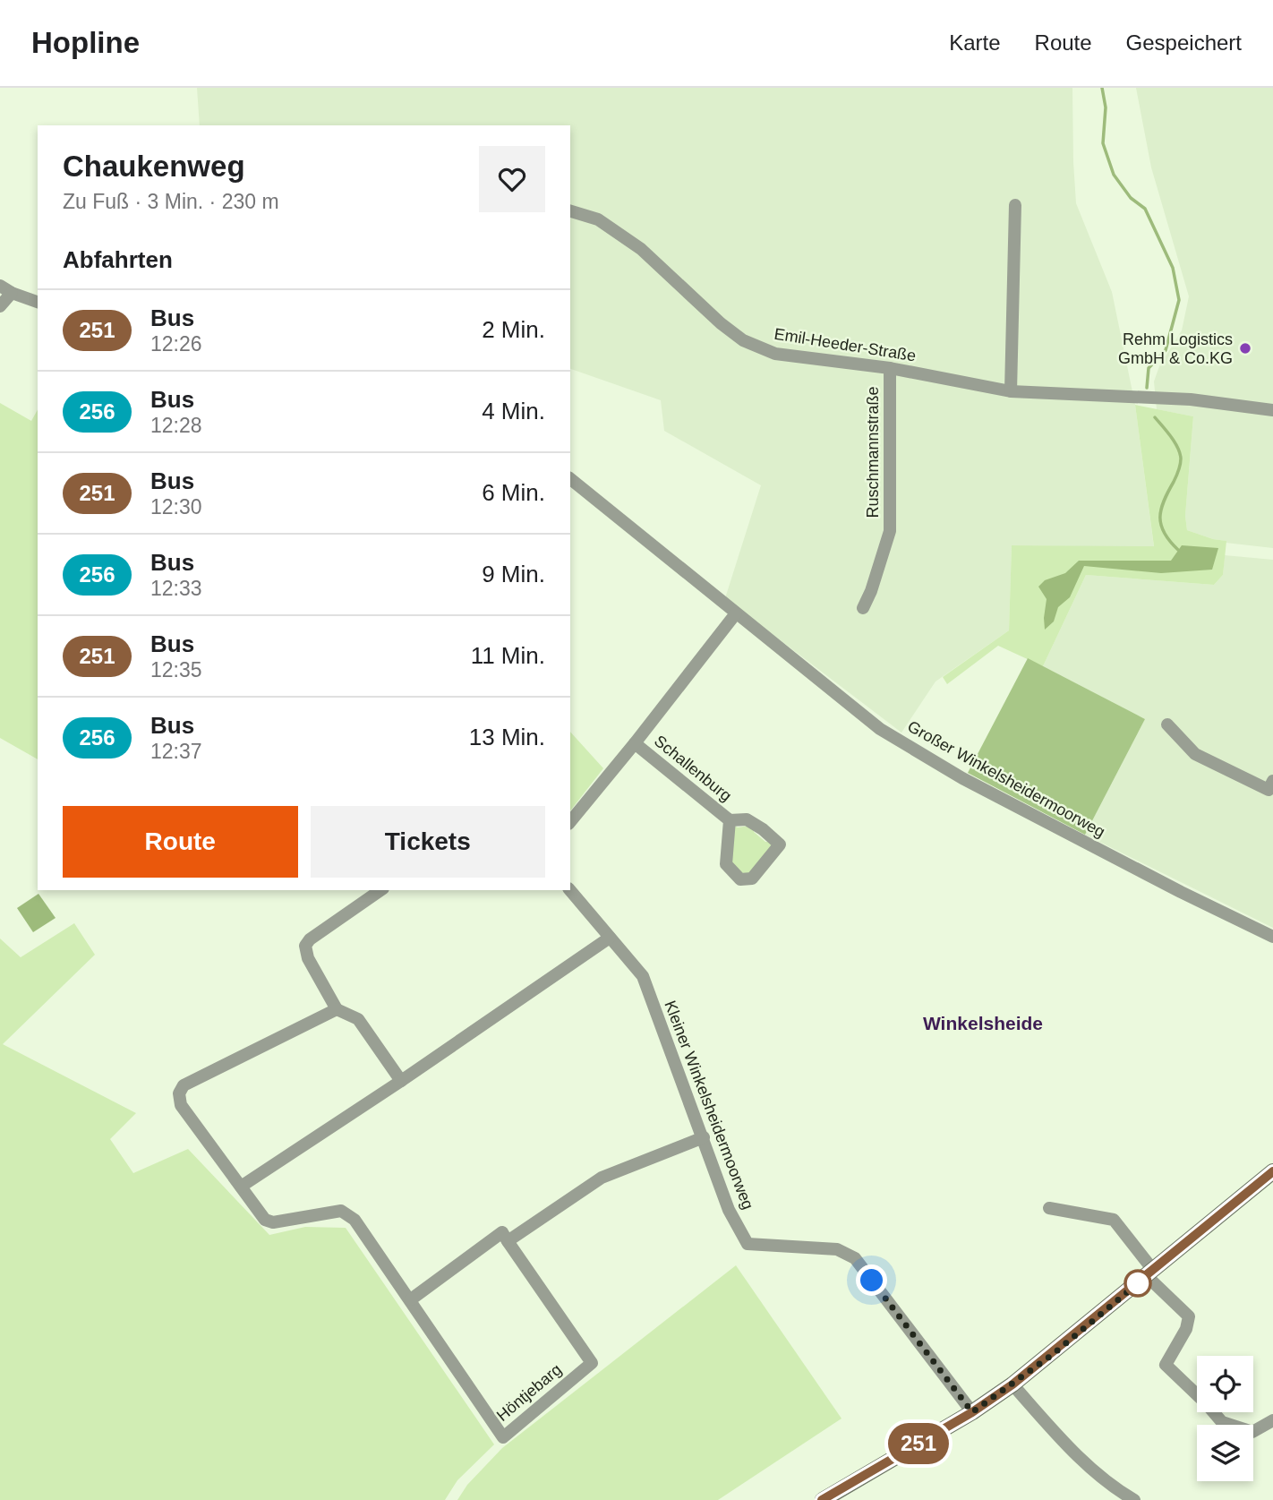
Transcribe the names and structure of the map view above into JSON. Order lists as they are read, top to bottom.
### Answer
{
  "streets": {
    "street": [
      "Emil-Heeder-Straße",
      "Ruschmannstraße",
      "Schallenburg",
      "Großer Winkelsheidermoorweg",
      "Kleiner Winkelsheidermoorweg",
      "Höntjebarg"
    ]
  },
  "crossings": [
    ["Emil-Heeder-Straße", "Ruschmannstraße"]
  ],
  "districts": ["Winkelsheide"],
  "places": ["Rehm Logistics GmbH & Co.KG"],
  "lines": ["bus line 251"],
  "page": {
    "header": "Hopline",
    "nav": ["Karte", "Route", "Gespeichert"],
    "on_map": "251",
    "heading": [
      ["Chaukenweg", "Zu Fuß · 3 Min. · 230 m"],
      "Abfahrten"
    ],
    "list": [
      {
        "mark": "251",
        "name": "Bus",
        "note": "12:26",
        "value": "2 Min."
      },
      {
        "mark": "256",
        "name": "Bus",
        "note": "12:28",
        "value": "4 Min."
      },
      {
        "mark": "251",
        "name": "Bus",
        "note": "12:30",
        "value": "6 Min."
      },
      {
        "mark": "256",
        "name": "Bus",
        "note": "12:33",
        "value": "9 Min."
      },
      {
        "mark": "251",
        "name": "Bus",
        "note": "12:35",
        "value": "11 Min."
      },
      {
        "mark": "256",
        "name": "Bus",
        "note": "12:37",
        "value": "13 Min."
      }
    ],
    "buttons": ["Route", "Tickets"]
  }
}
